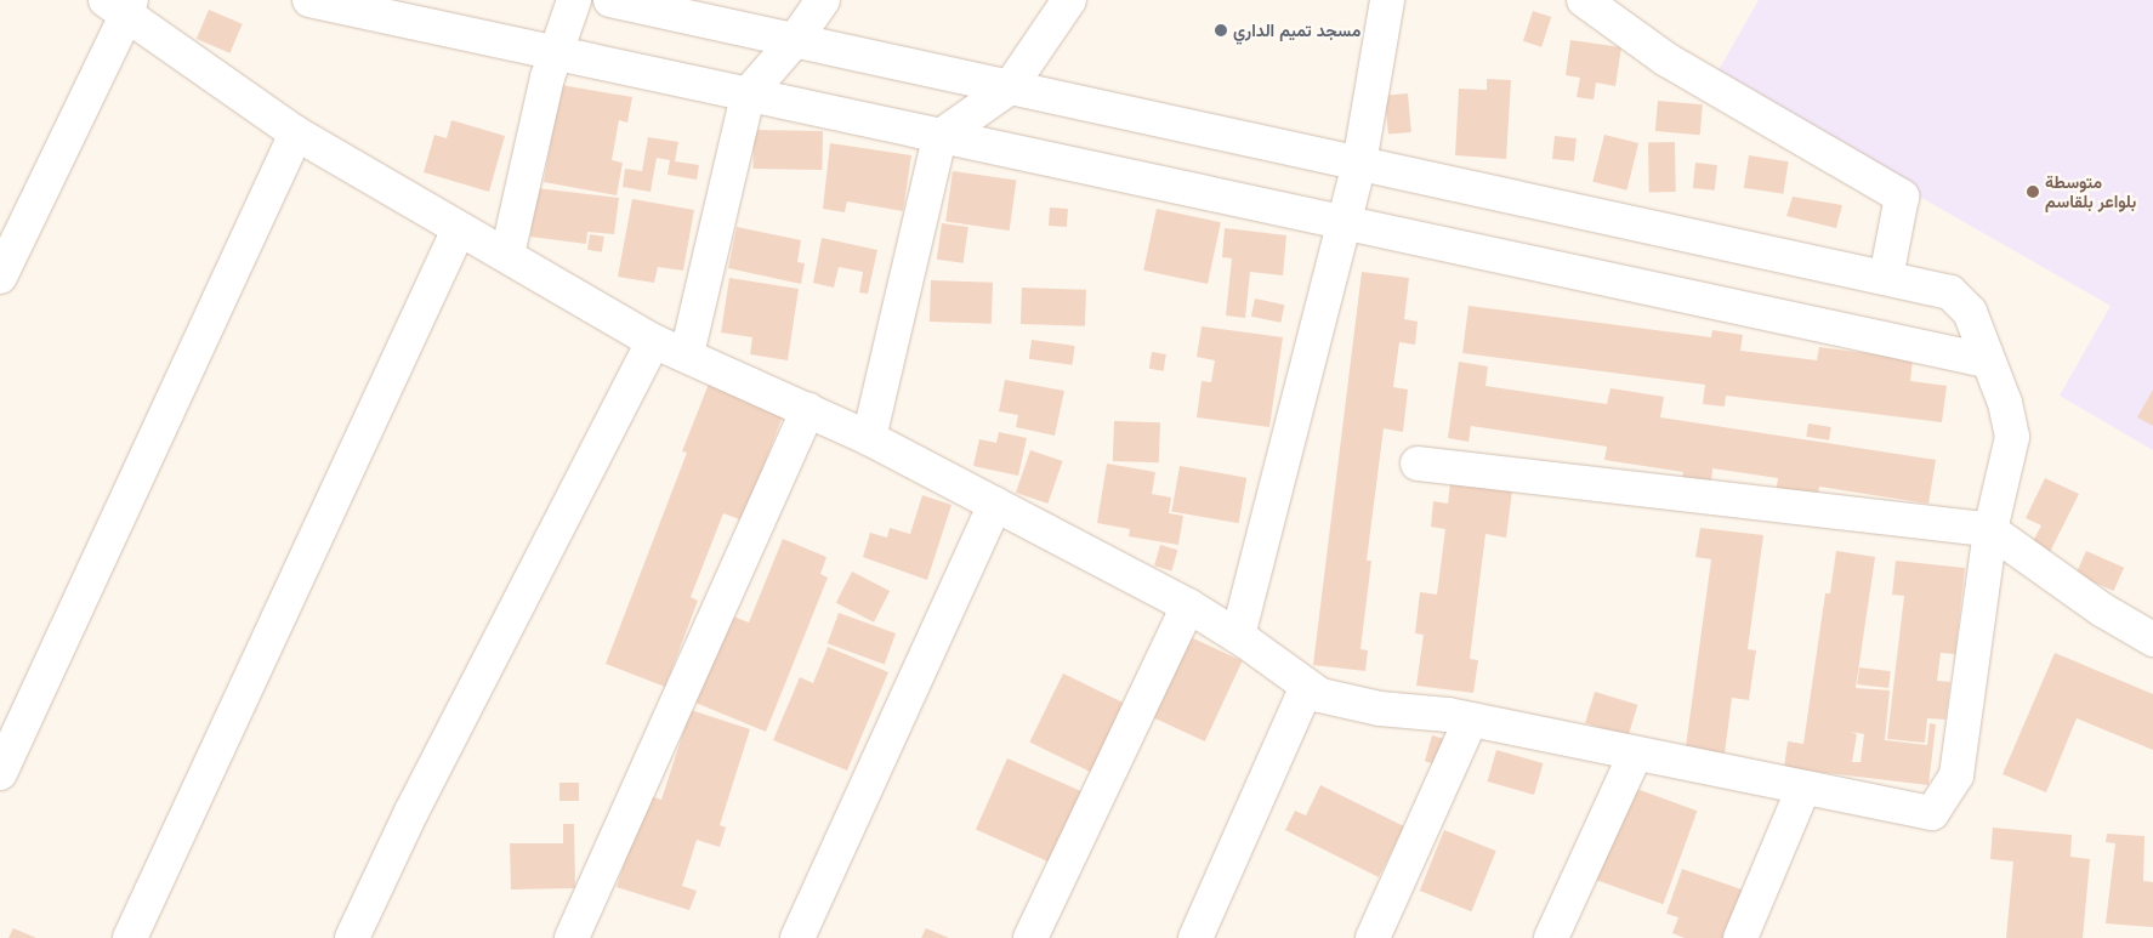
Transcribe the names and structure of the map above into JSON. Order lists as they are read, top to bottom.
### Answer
{
  "places": ["مسجد تميم الداري", "متوسطة بلواعر بلقاسم"]
}
